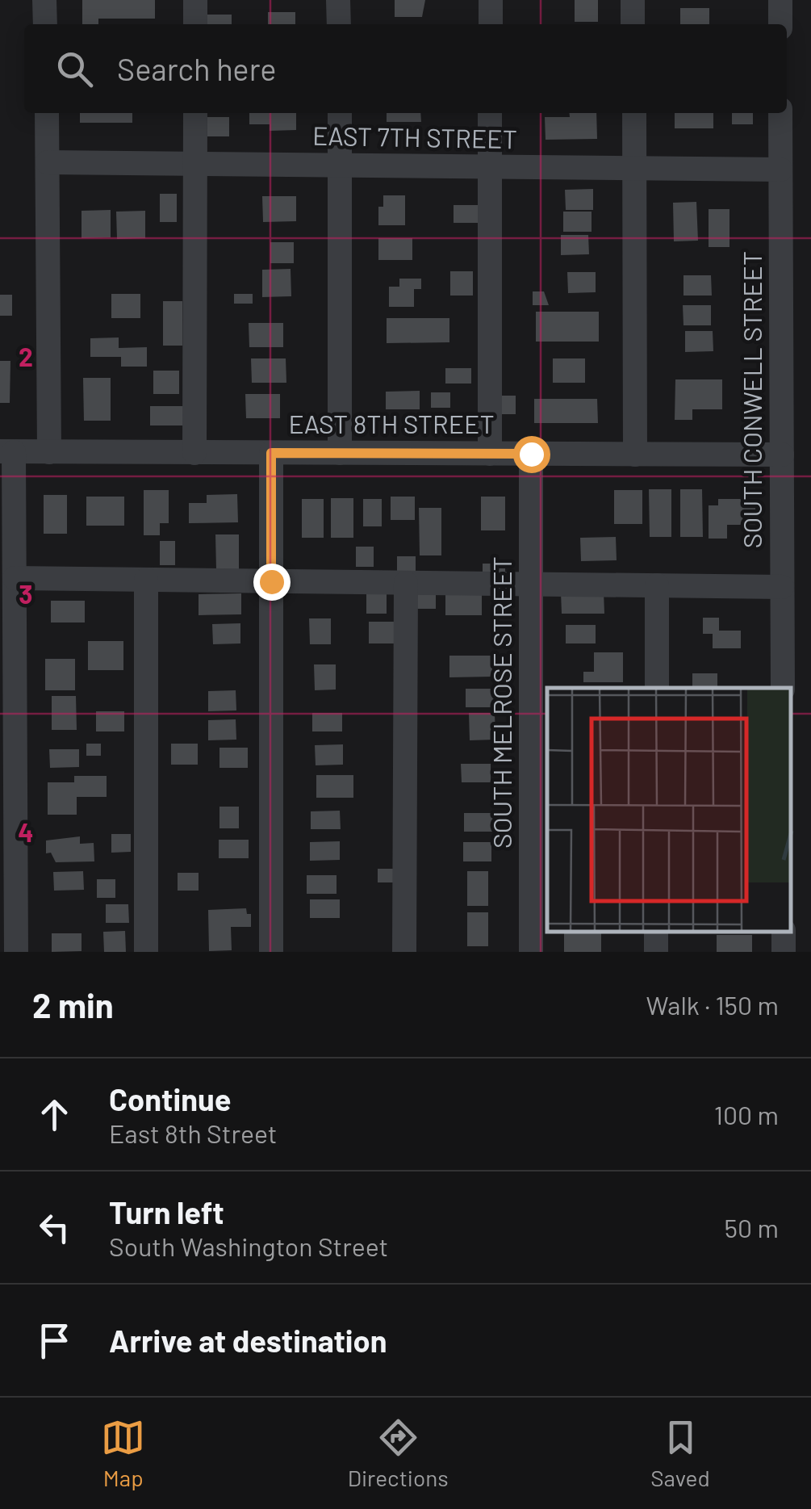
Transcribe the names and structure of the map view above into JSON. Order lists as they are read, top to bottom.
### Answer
{
  "streets": {
    "street": [
      "EAST 7TH STREET",
      "SOUTH CONWELL STREET",
      "EAST 8TH STREET",
      "SOUTH MELROSE STREET"
    ]
  },
  "crossings": [
    ["EAST 7TH STREET", "SOUTH CONWELL STREET"],
    ["SOUTH CONWELL STREET", "EAST 8TH STREET"],
    ["EAST 8TH STREET", "SOUTH MELROSE STREET"]
  ],
  "page": {
    "search": "Search here",
    "heading": ["2 min", "Walk · 150 m"],
    "list": [
      ["Continue", "East 8th Street", "100 m"],
      ["Turn left", "South Washington Street", "50 m"],
      "Arrive at destination"
    ],
    "nav": ["Map", "Directions", "Saved"]
  },
  "grid": {
    "rows": ["2", "3", "4"]
  }
}
